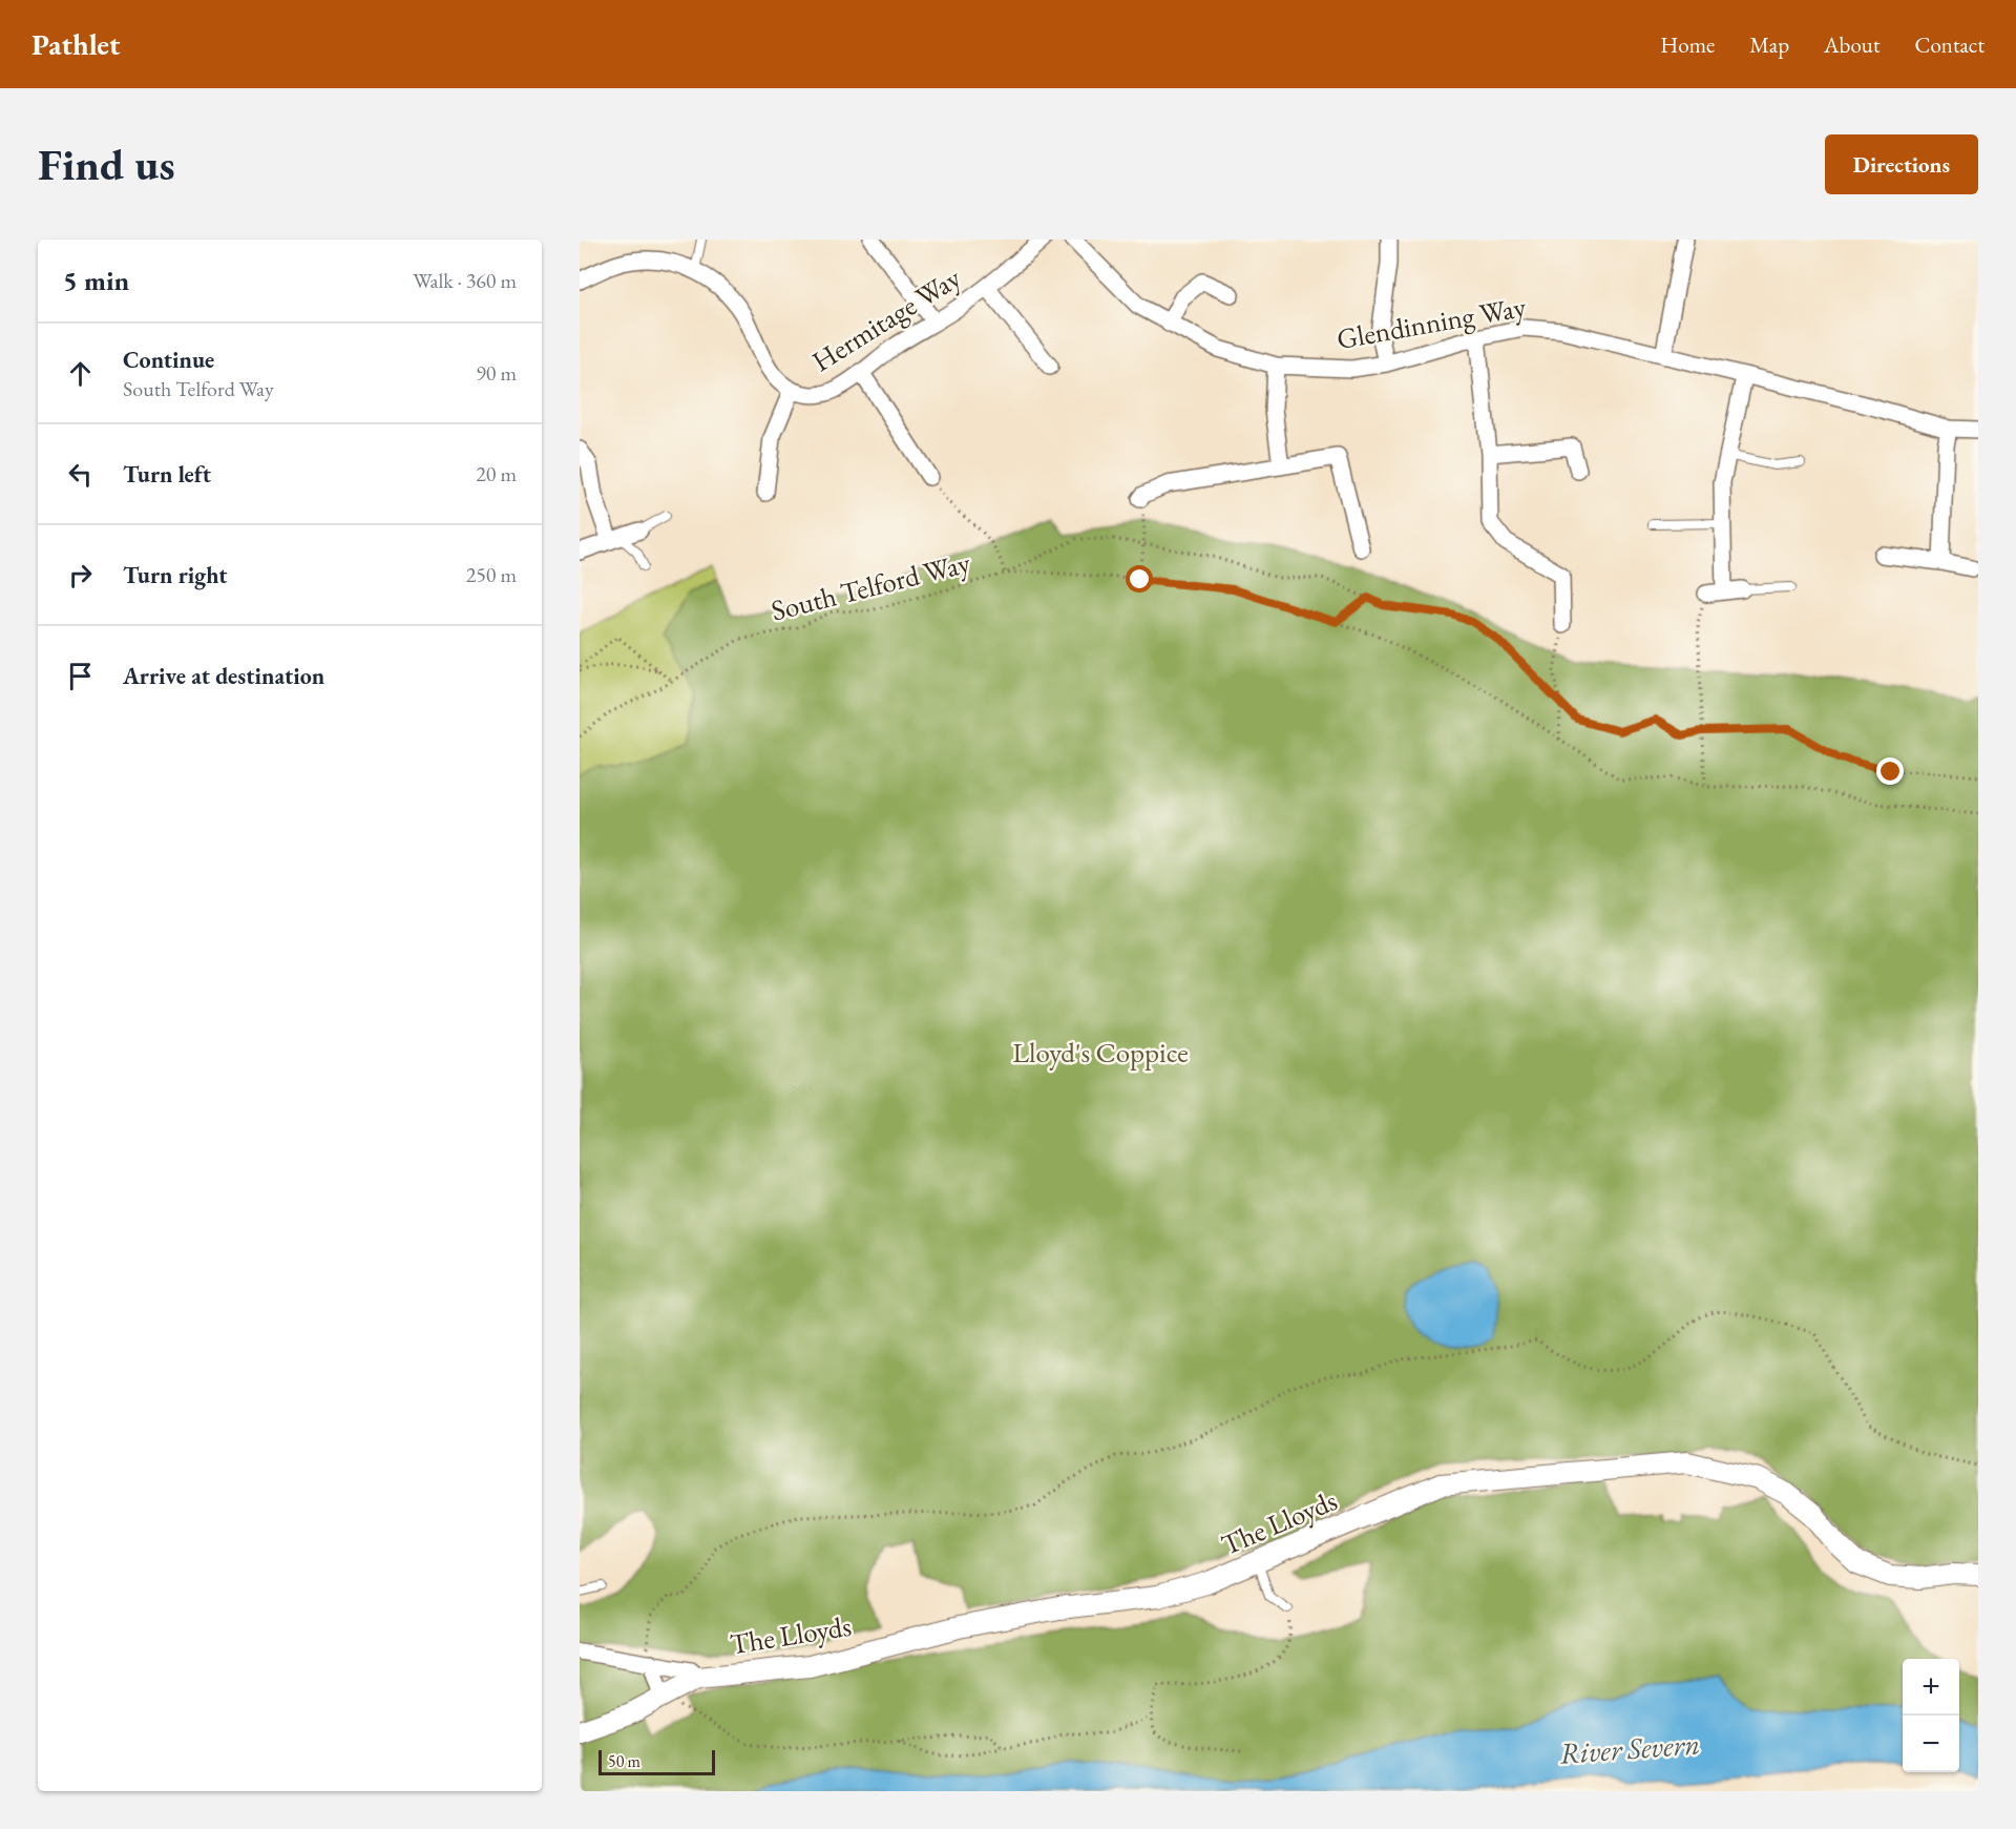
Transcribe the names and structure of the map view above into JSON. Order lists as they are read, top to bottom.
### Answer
{
  "streets": {
    "street": ["Hermitage Way", "Glendinning Way", "The Lloyds"],
    "path": ["South Telford Way"]
  },
  "water": ["River Severn"],
  "parks": ["Lloyd's Coppice"],
  "scale_bar": "50 m",
  "page": {
    "header": "Pathlet",
    "nav": [
      "Home",
      "Map",
      "About",
      "Contact"
    ],
    "buttons": "Directions",
    "title": "Find us",
    "heading": ["5 min", "Walk · 360 m"],
    "list": [
      ["Continue", "South Telford Way", "90 m"],
      ["Turn left", "20 m"],
      ["Turn right", "250 m"],
      "Arrive at destination"
    ],
    "map_buttons": ["+", "−"],
    "scale": "50 m"
  }
}
